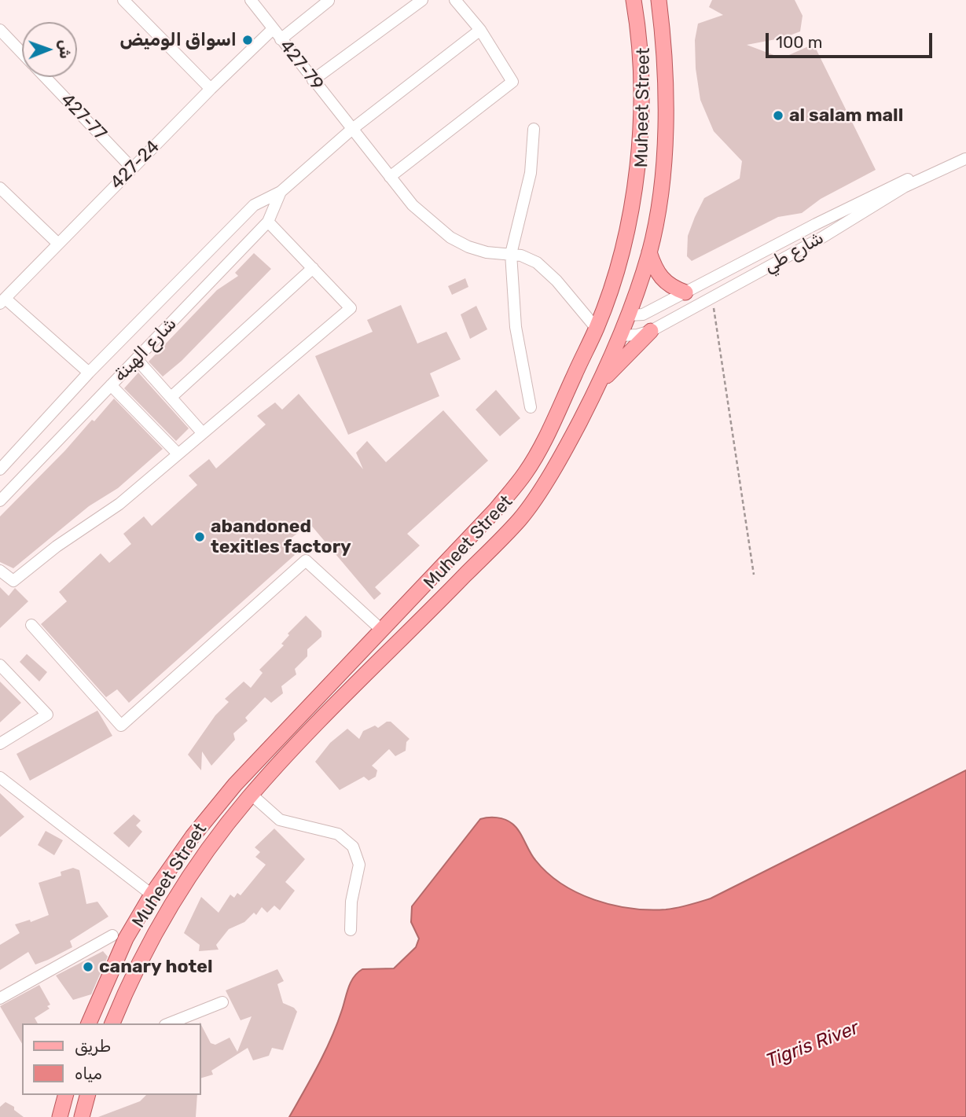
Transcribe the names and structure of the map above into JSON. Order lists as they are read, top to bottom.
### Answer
{
  "streets": {
    "main road": ["Muheet Street"],
    "street": [
      "427-79",
      "427-77",
      "427-24",
      "شارع طي",
      "شارع الهبنة"
    ]
  },
  "crossings": [
    ["427-79", "Muheet Street"],
    ["427-79", "427-24"],
    ["427-79", "شارع الهبنة"],
    ["Muheet Street", "شارع طي"],
    ["427-77", "427-24"]
  ],
  "water": ["Tigris River"],
  "places": [
    "اسواق الوميض",
    "al salam mall",
    "abandoned texitles factory",
    "canary hotel"
  ],
  "legend": ["طريق", "مياه"],
  "scale_bar": "100 m",
  "north": "right"
}
